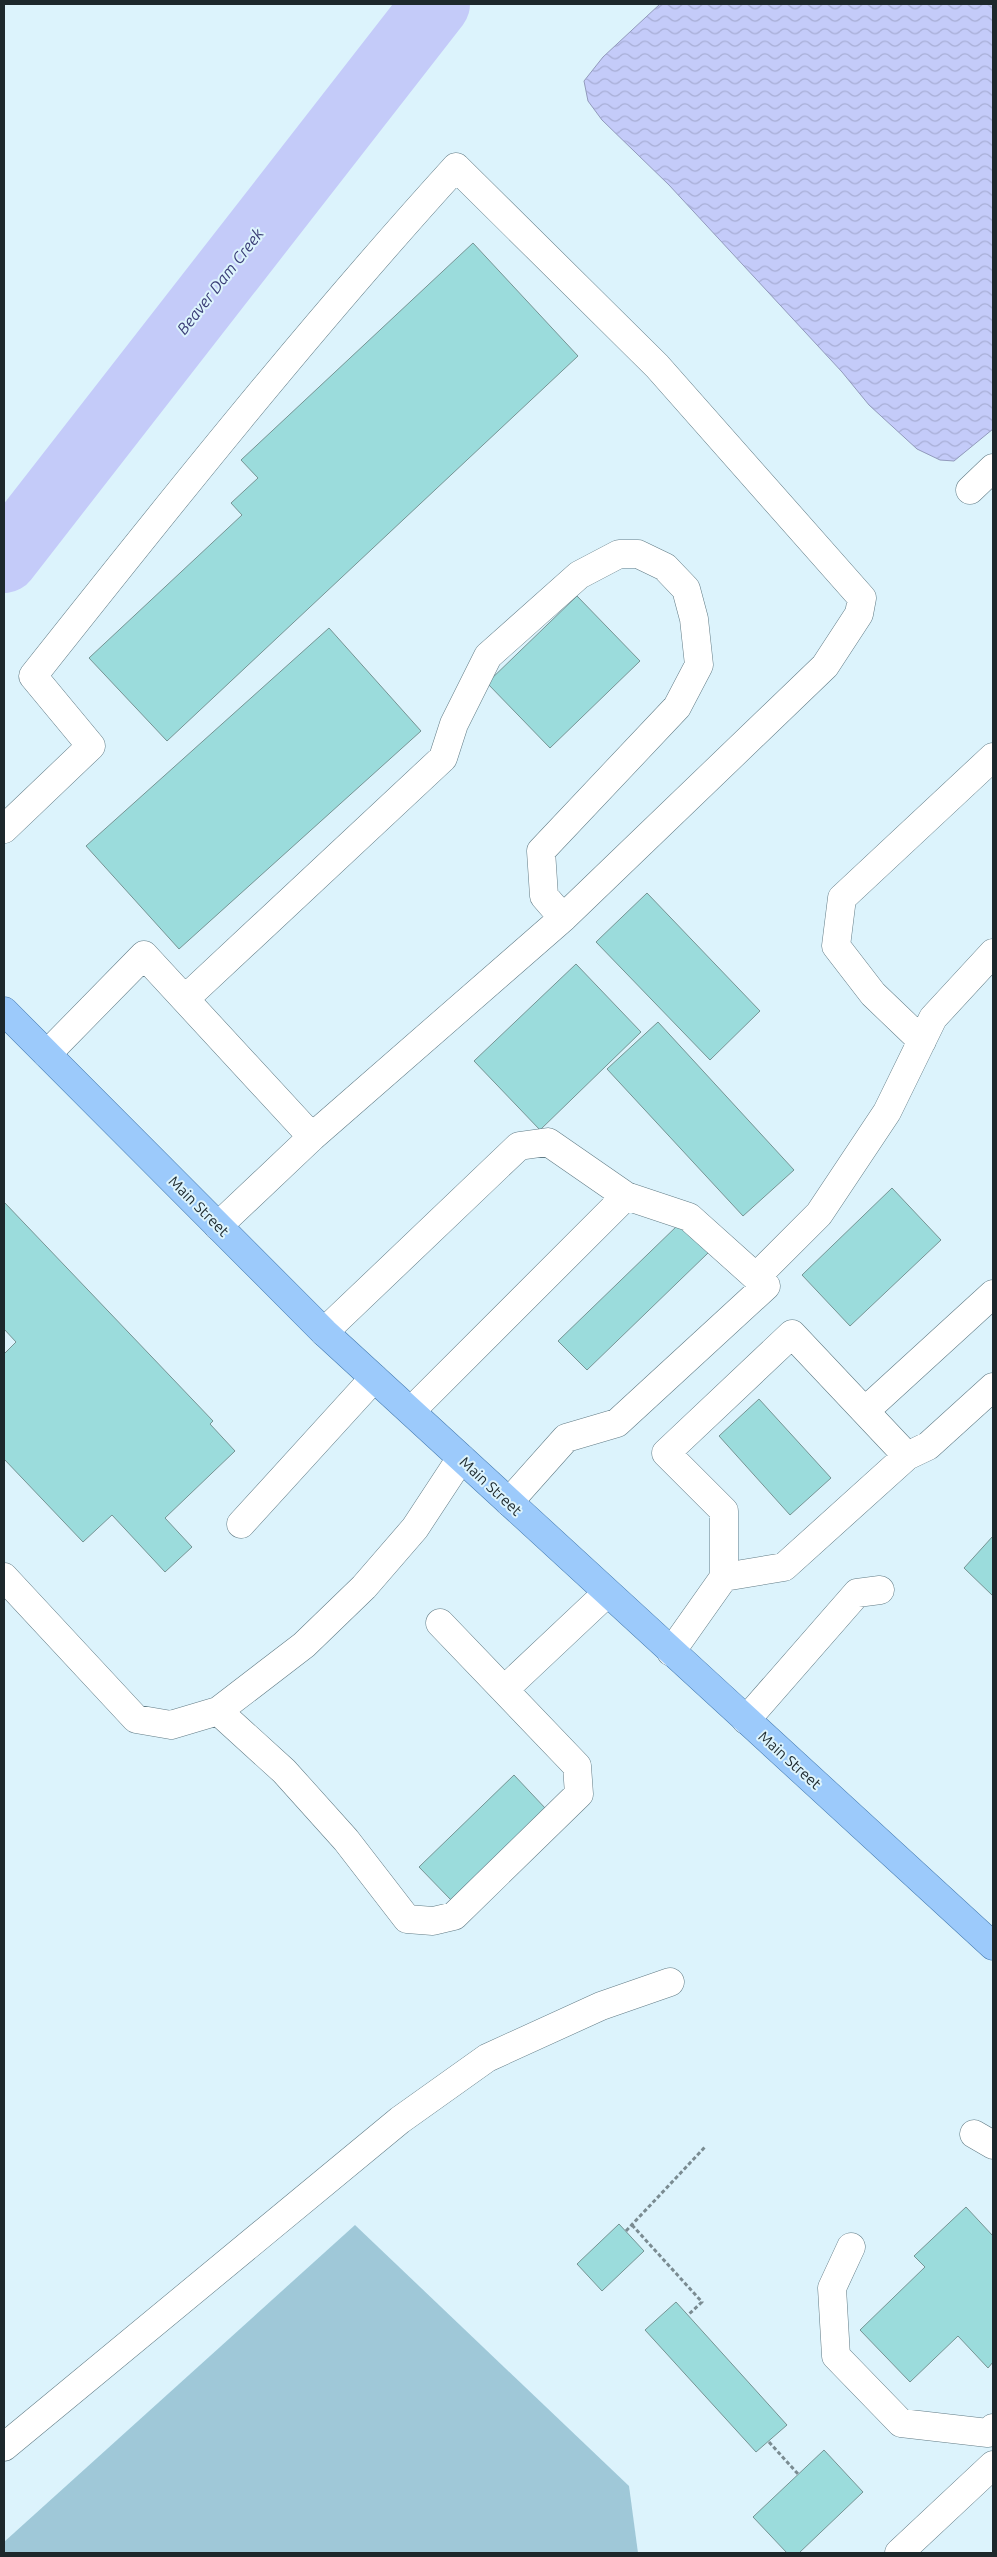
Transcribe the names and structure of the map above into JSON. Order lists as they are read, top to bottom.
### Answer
{
  "streets": {
    "main road": ["Main Street"]
  },
  "water": ["Beaver Dam Creek"]
}
